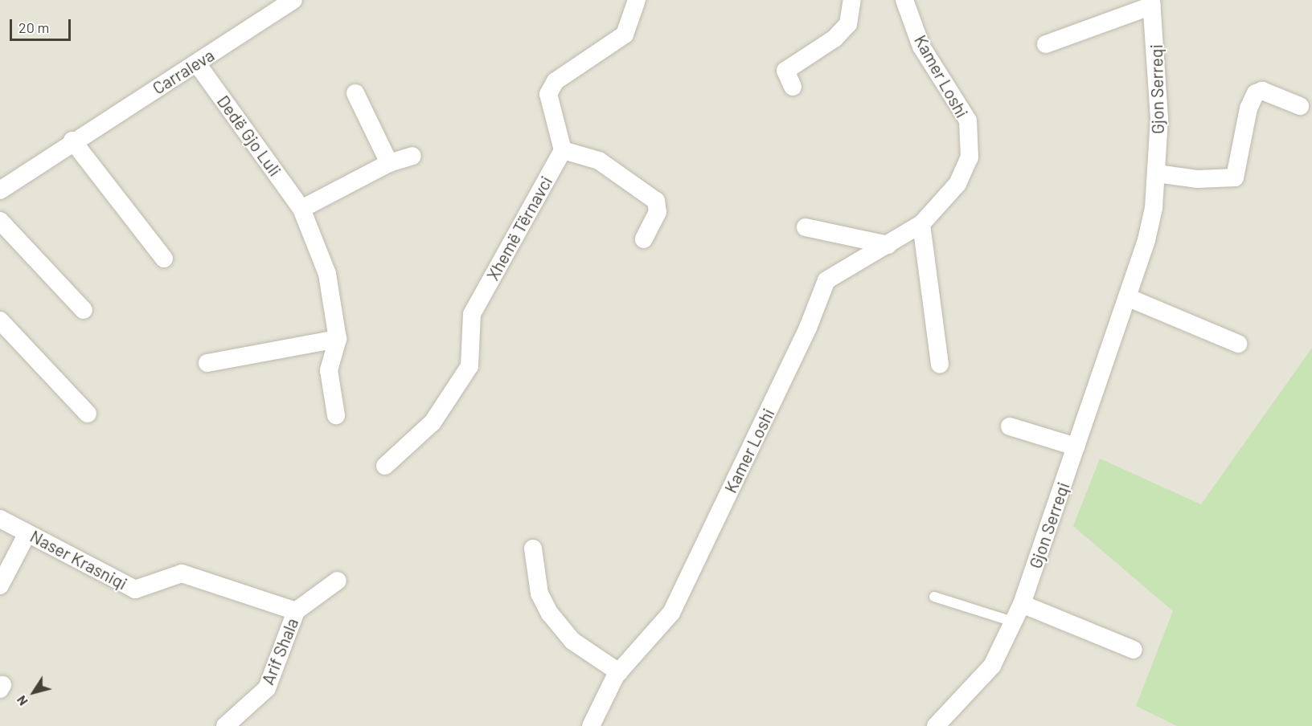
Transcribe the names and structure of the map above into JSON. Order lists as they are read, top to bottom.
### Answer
{
  "streets": {
    "street": [
      "Carraleva",
      "Kamer Loshi",
      "Gjon Serreqi",
      "Dedë Gjo Luli",
      "Xhemë Tërnavci",
      "Naser Krasniqi",
      "Arif Shala"
    ]
  },
  "crossings": [
    ["Carraleva", "Dedë Gjo Luli"],
    ["Naser Krasniqi", "Arif Shala"]
  ],
  "scale_bar": "20 m",
  "north": "bottom left"
}
